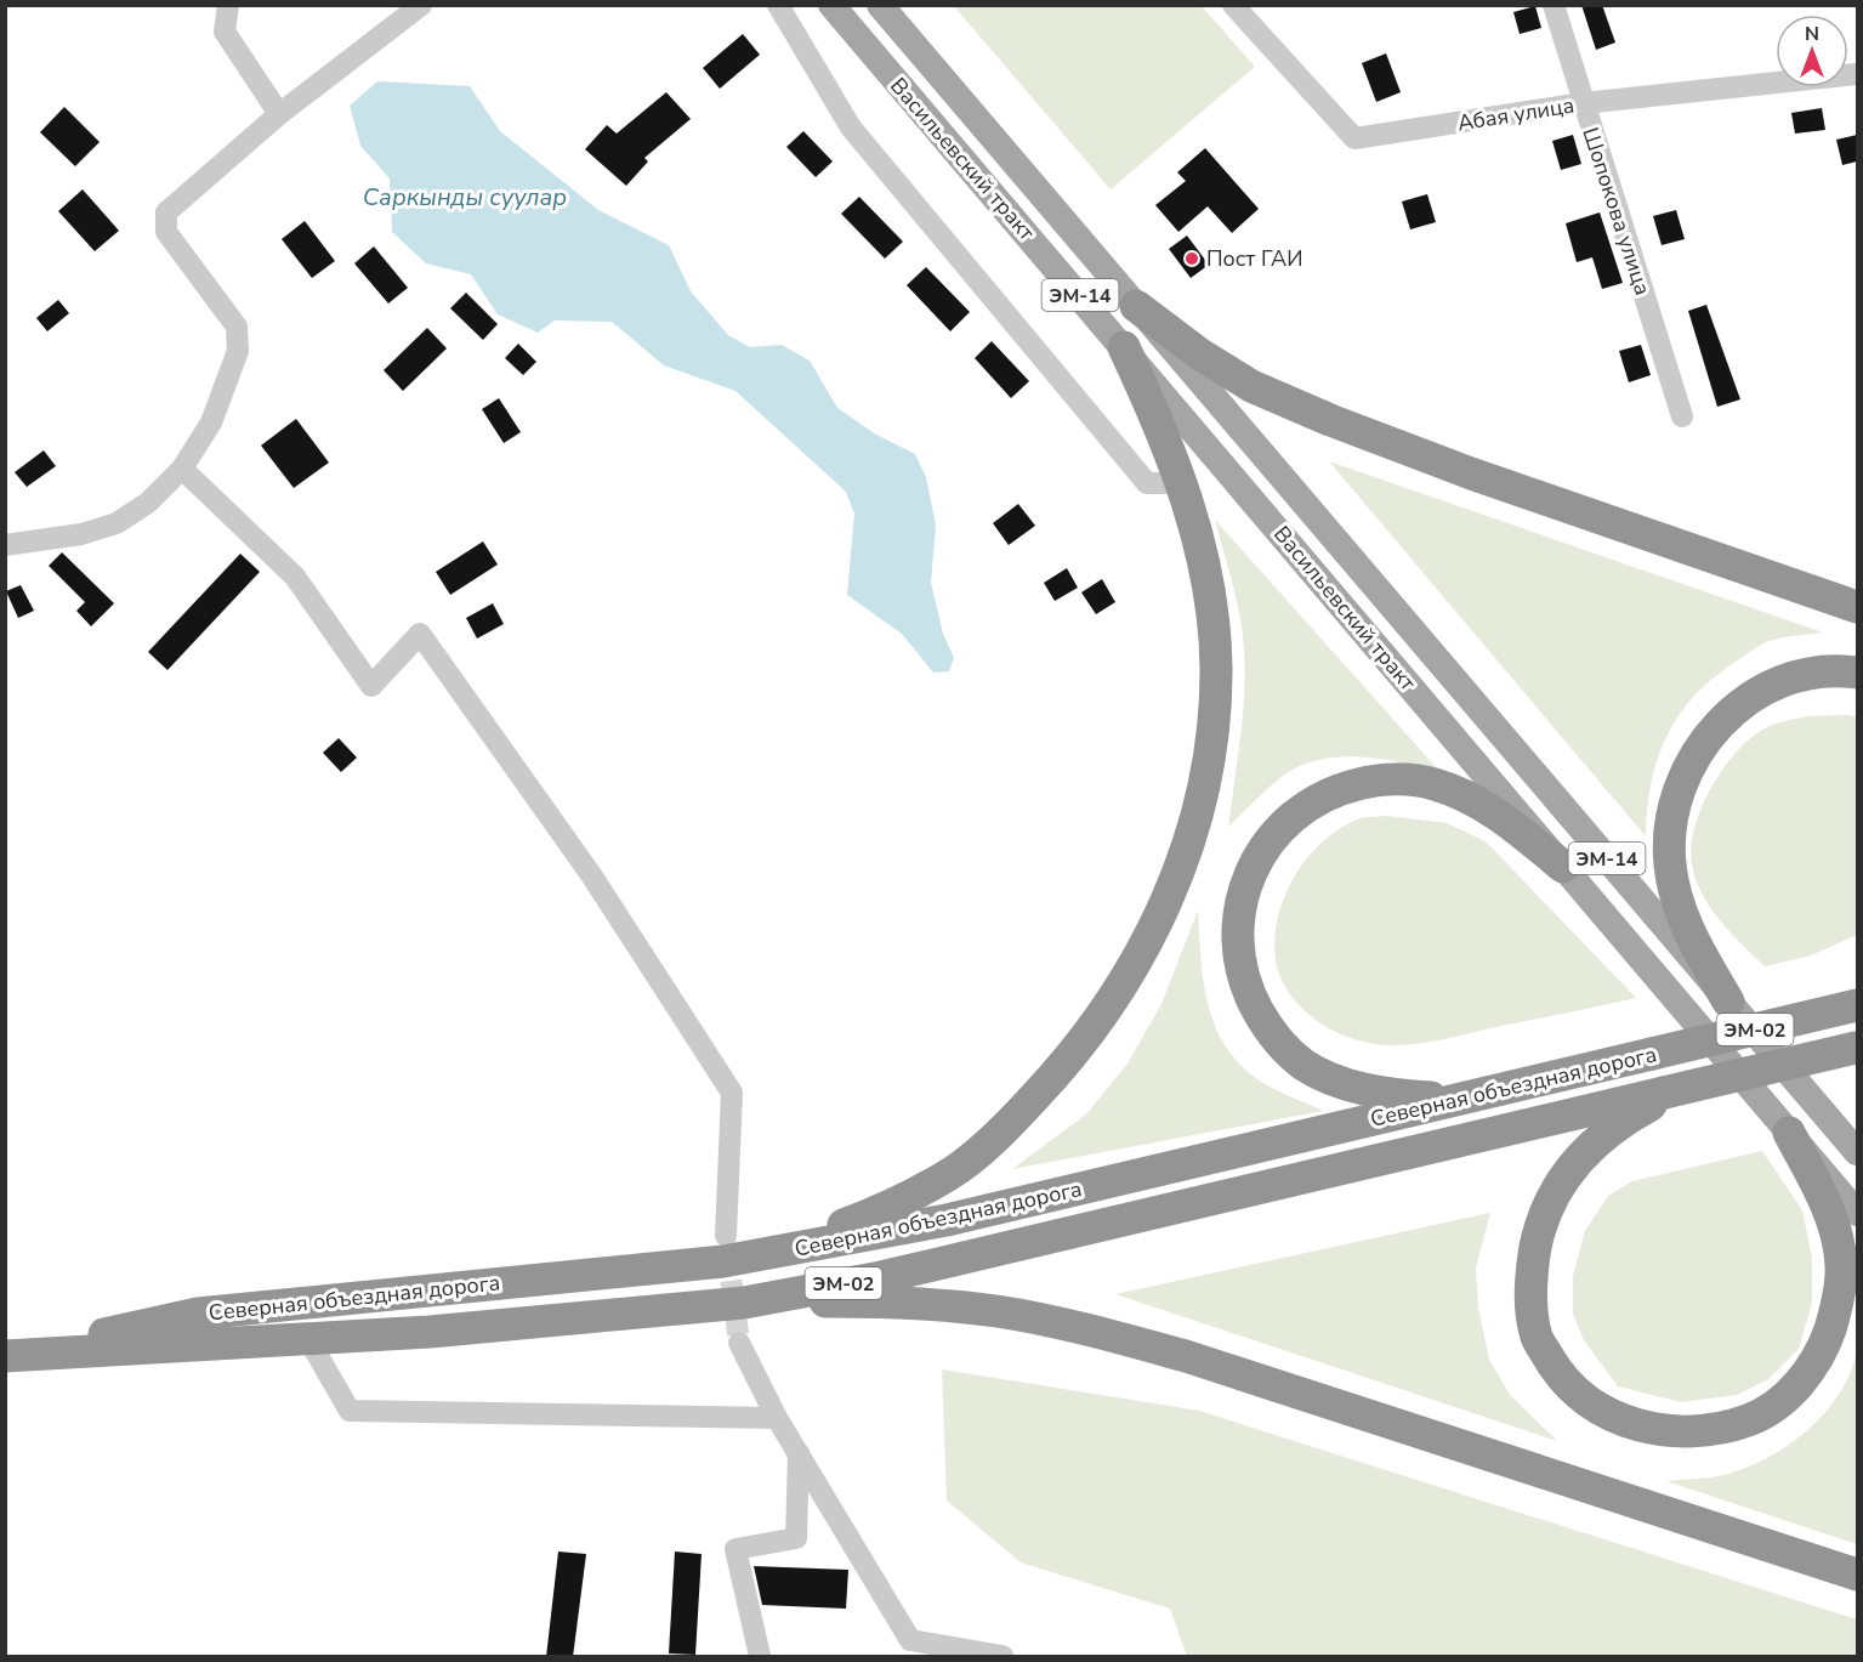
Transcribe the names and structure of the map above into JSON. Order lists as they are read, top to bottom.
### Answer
{
  "streets": {
    "highway": ["ЭМ-02", "Северная объездная дорога"],
    "main road": ["Васильевский тракт", "ЭМ-14"],
    "street": ["Абая улица", "Шопокова улица"]
  },
  "crossings": [
    ["Абая улица", "Шопокова улица"]
  ],
  "water": ["Саркынды суулар"],
  "places": ["Пост ГАИ"],
  "north": "top"
}
